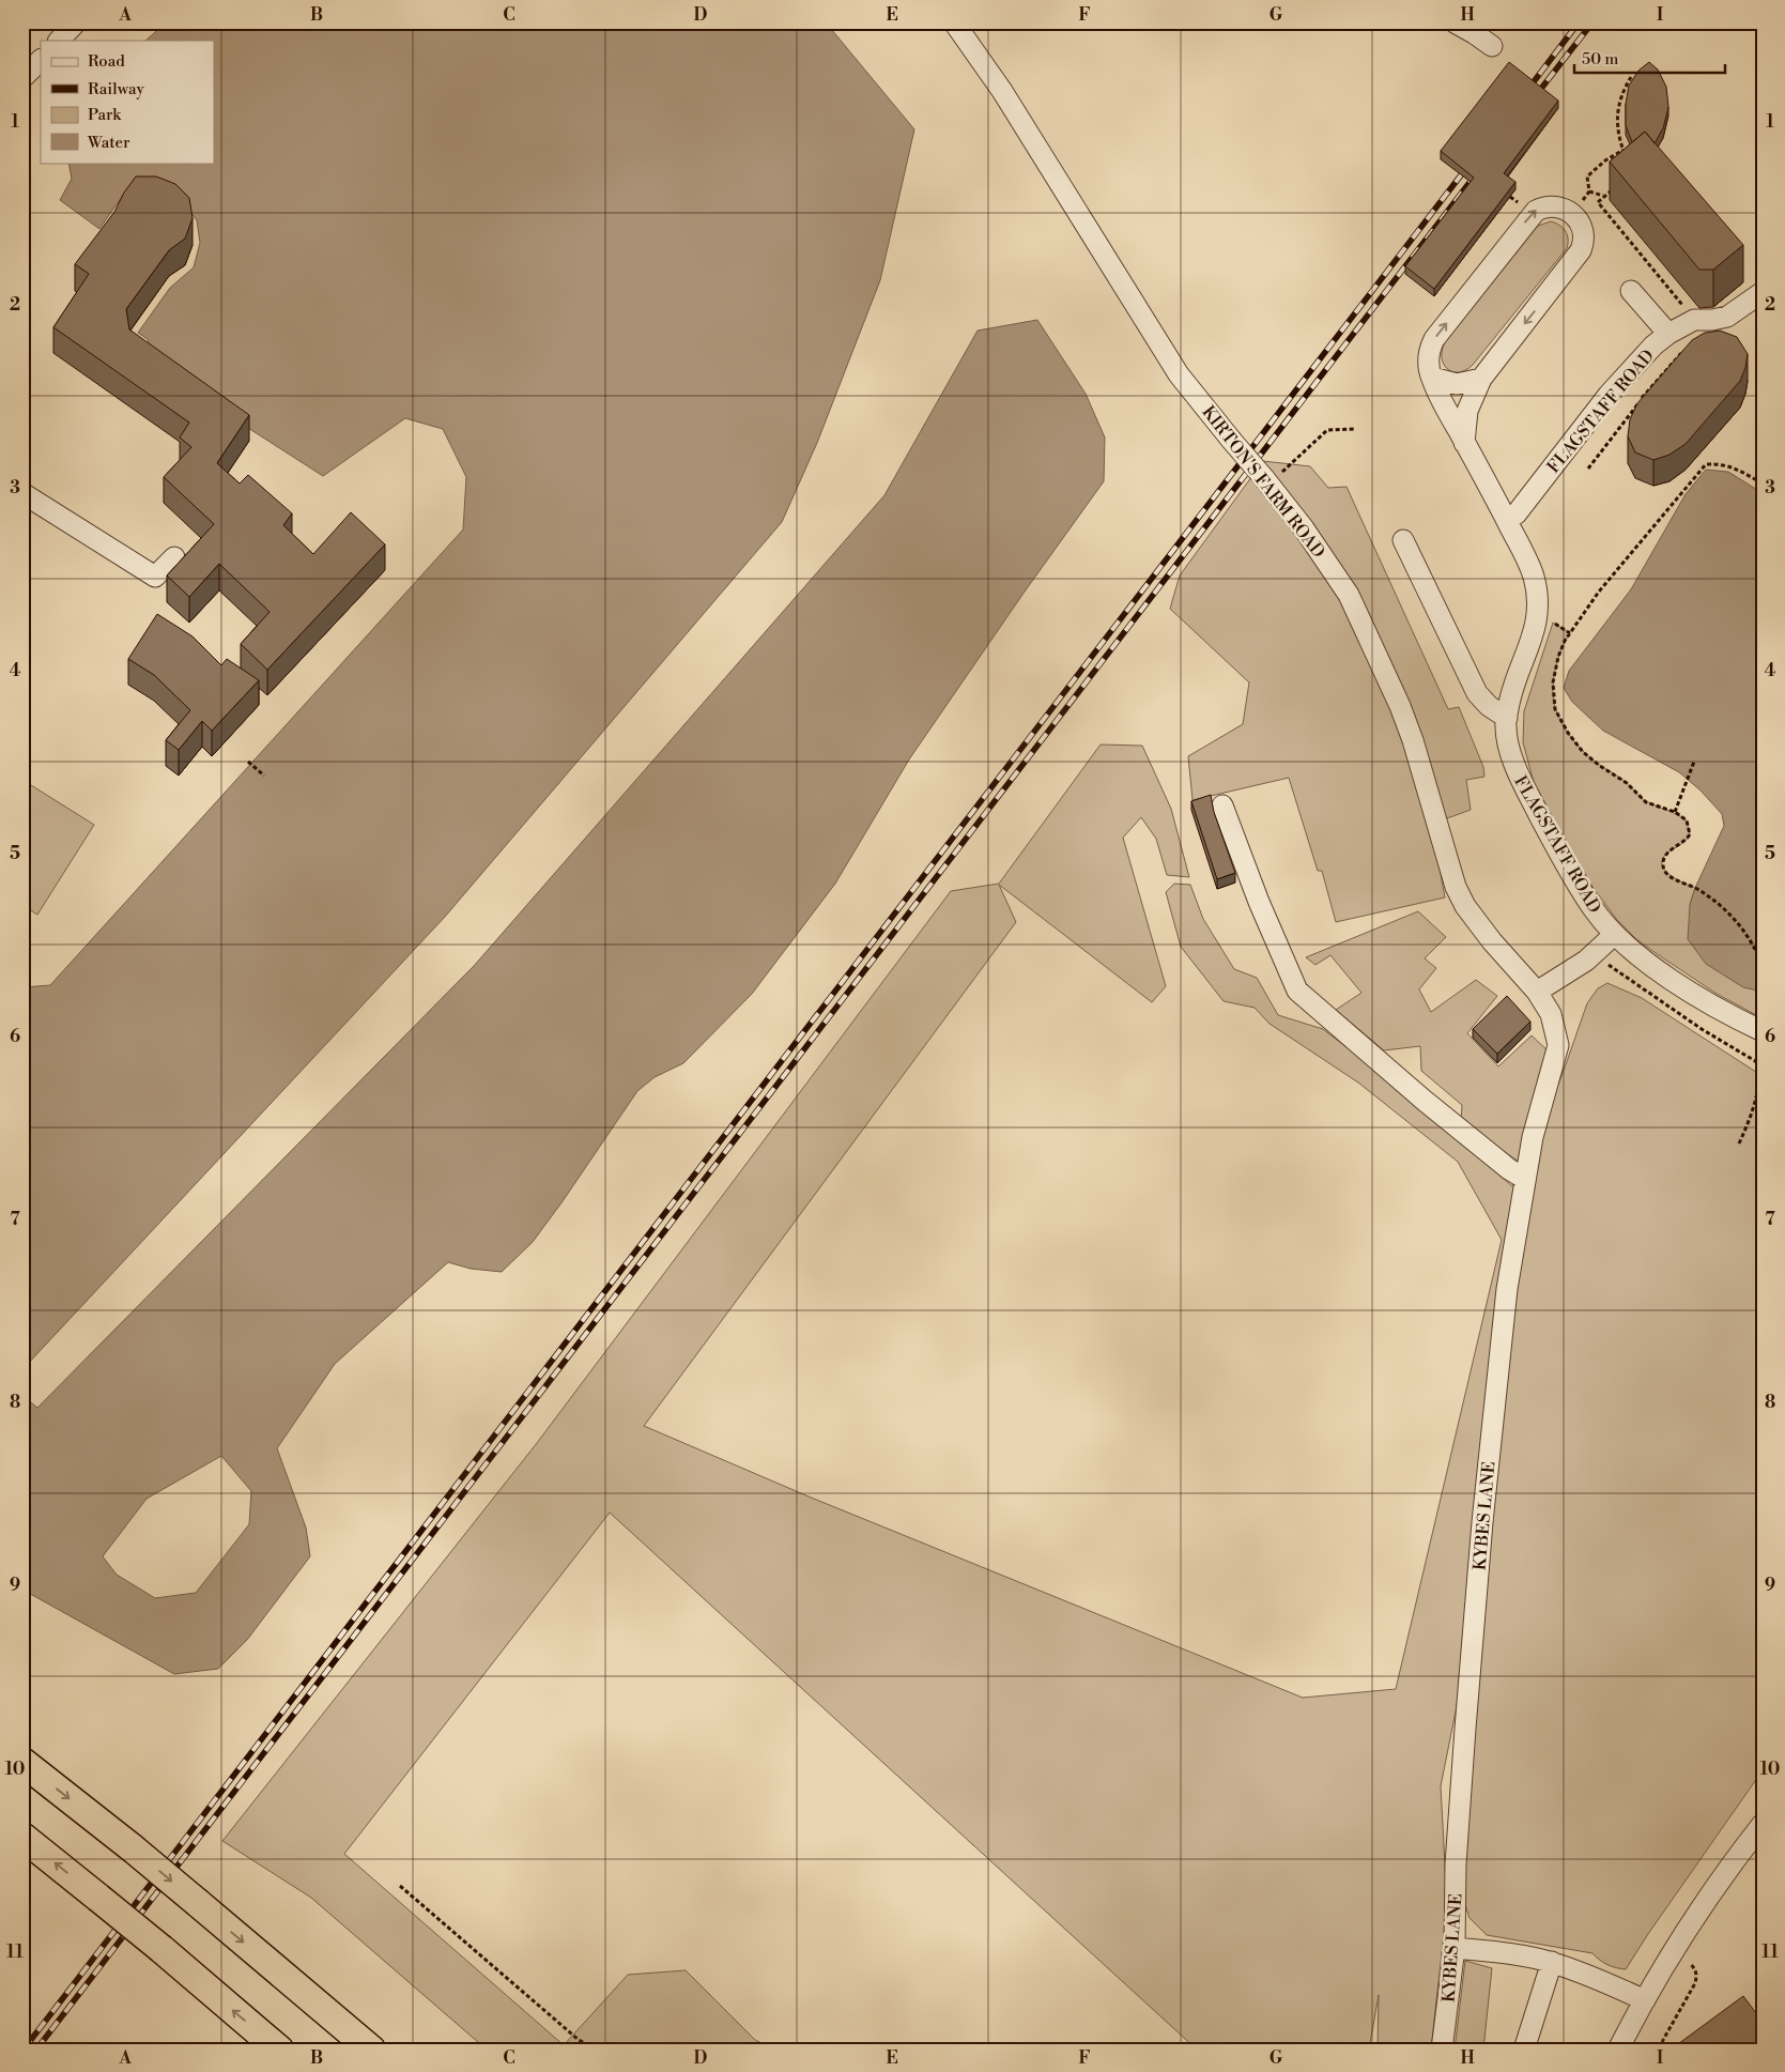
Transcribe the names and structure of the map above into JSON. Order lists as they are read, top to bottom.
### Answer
{
  "streets": {
    "street": ["FLAGSTAFF ROAD", "KIRTON'S FARM ROAD", "KYBES LANE"]
  },
  "crossings": [
    ["KIRTON'S FARM ROAD", "KYBES LANE"]
  ],
  "legend": [
    "Road",
    "Railway",
    "Park",
    "Water"
  ],
  "scale_bar": "50 m",
  "grid": {
    "columns": [
      "A",
      "B",
      "C",
      "D",
      "E",
      "F",
      "G",
      "H",
      "I"
    ],
    "rows": [
      "1",
      "2",
      "3",
      "4",
      "5",
      "6",
      "7",
      "8",
      "9",
      "10",
      "11"
    ]
  }
}
